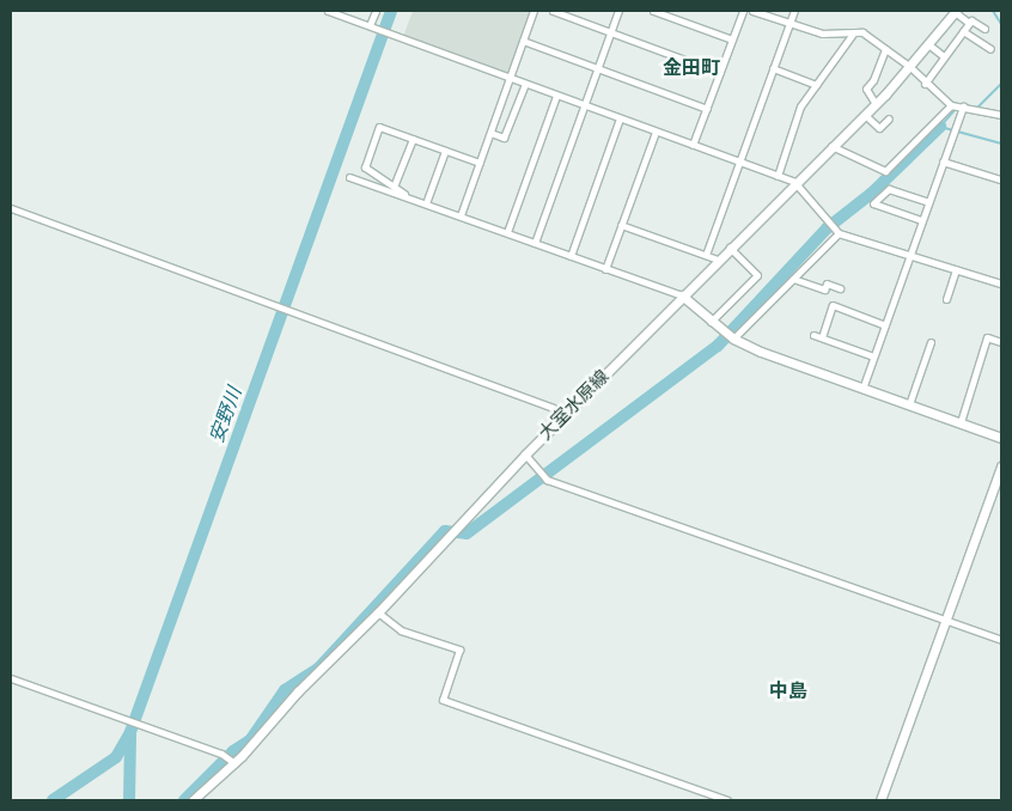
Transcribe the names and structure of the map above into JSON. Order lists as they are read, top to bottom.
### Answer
{
  "streets": {
    "main road": ["大室水原線"]
  },
  "districts": ["金田町", "中島"],
  "water": ["安野川"]
}
